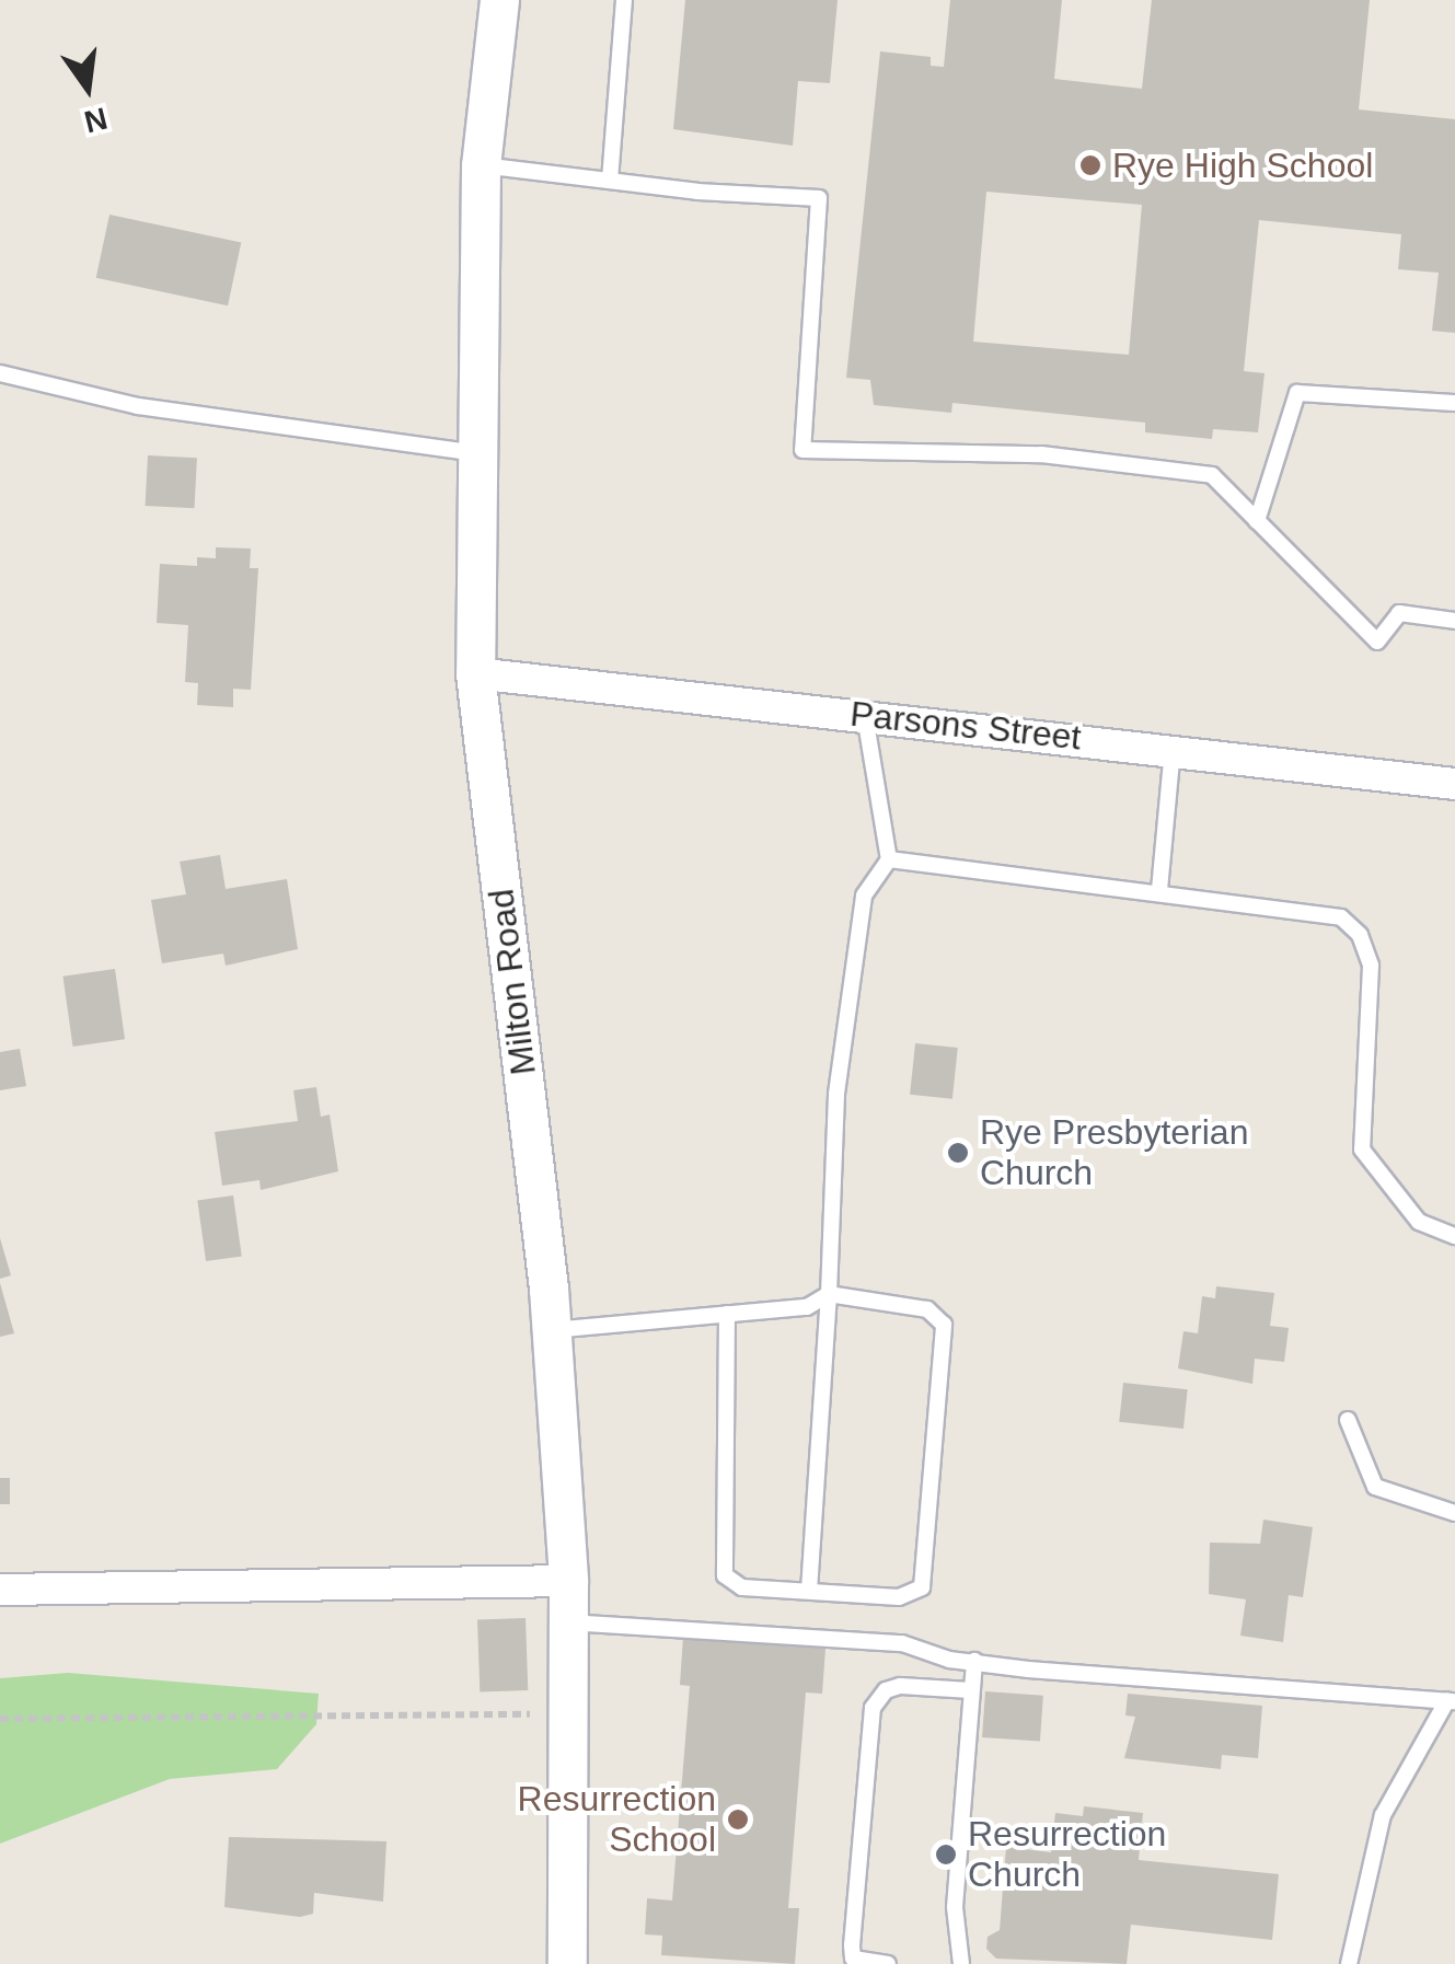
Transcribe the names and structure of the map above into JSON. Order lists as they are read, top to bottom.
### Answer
{
  "streets": {
    "street": ["Parsons Street", "Milton Road"]
  },
  "crossings": [
    ["Parsons Street", "Milton Road"]
  ],
  "places": [
    "Rye High School",
    "Rye Presbyterian Church",
    "Resurrection School",
    "Resurrection Church"
  ],
  "north": "bottom"
}
